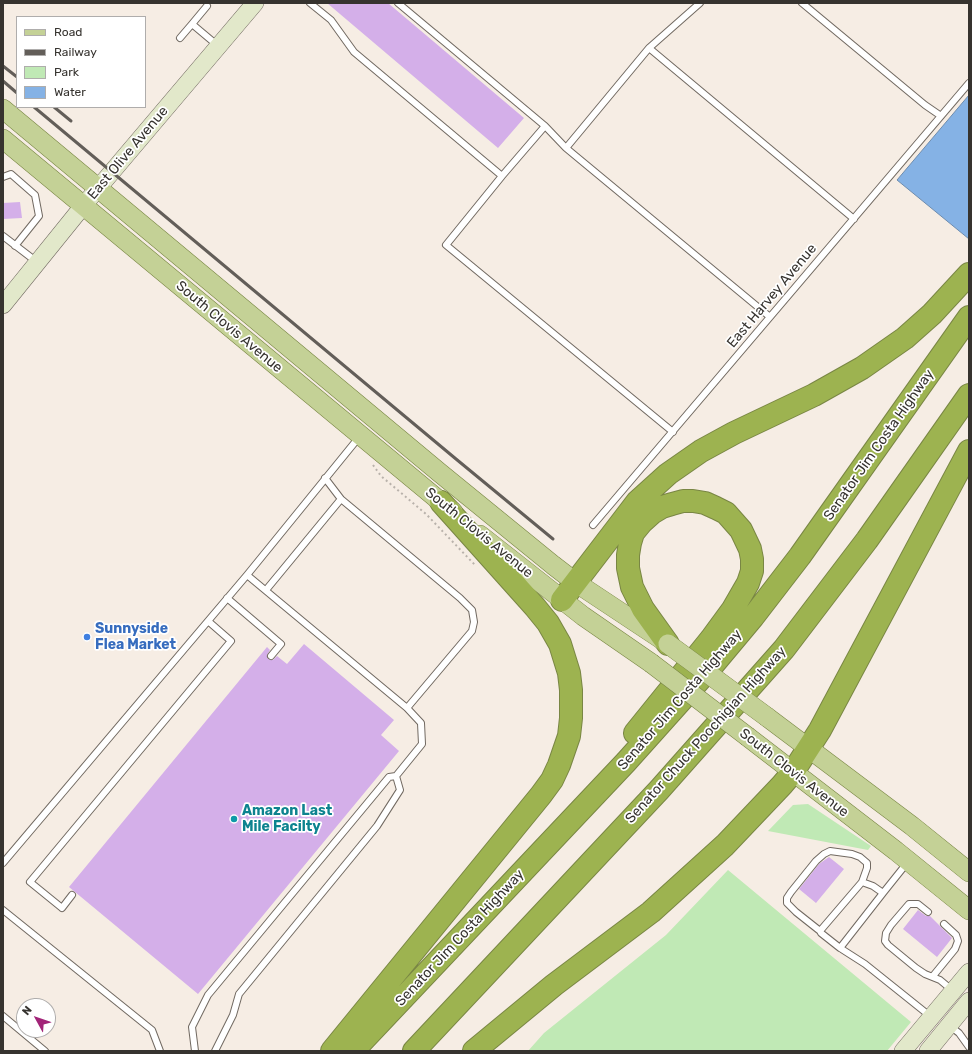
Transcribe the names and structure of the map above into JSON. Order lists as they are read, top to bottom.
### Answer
{
  "streets": {
    "highway": ["Senator Jim Costa Highway", "Senator Chuck Poochigian Highway"],
    "main road": ["East Olive Avenue", "South Clovis Avenue"],
    "lane": ["East Harvey Avenue"]
  },
  "crossings": [
    ["East Olive Avenue", "South Clovis Avenue"]
  ],
  "places": ["Sunnyside Flea Market", "Amazon Last Mile Facilty"],
  "legend": [
    "Road",
    "Railway",
    "Park",
    "Water"
  ],
  "north": "top left"
}
